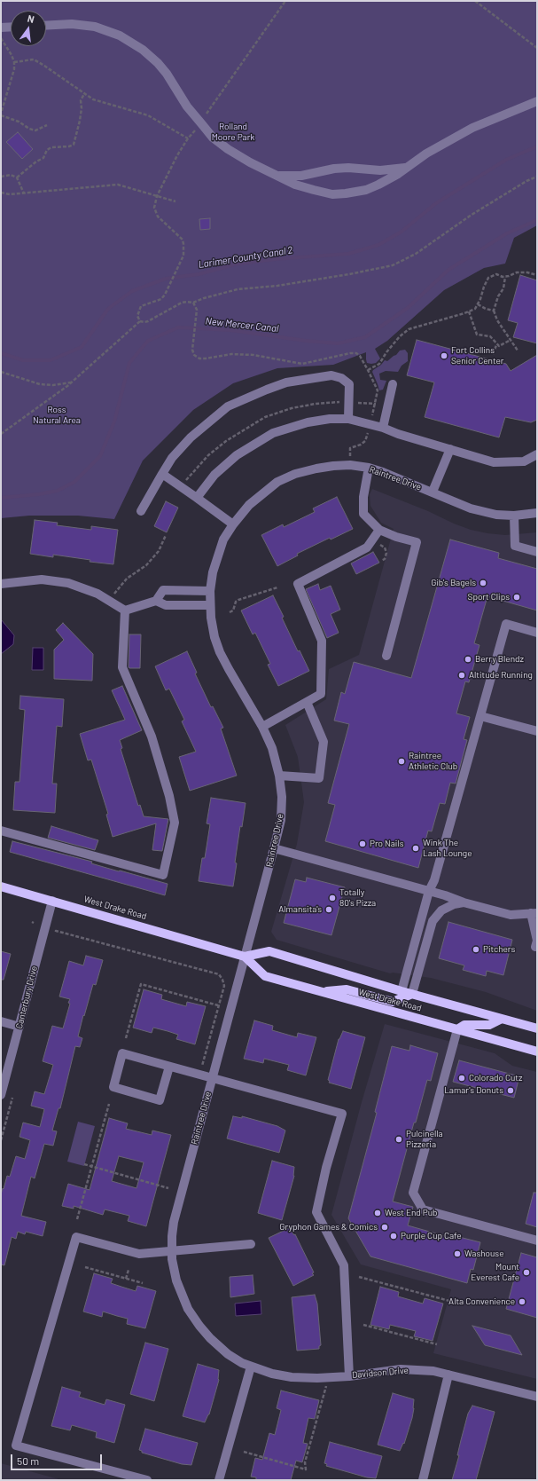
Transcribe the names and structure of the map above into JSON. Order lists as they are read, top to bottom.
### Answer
{
  "streets": {
    "main road": ["West Drake Road"],
    "street": ["Raintree Drive", "Canterbury Drive", "Davidson Drive"]
  },
  "crossings": [
    ["Raintree Drive", "West Drake Road"],
    ["Raintree Drive", "Davidson Drive"],
    ["West Drake Road", "Canterbury Drive"]
  ],
  "water": ["Larimer County Canal 2", "New Mercer Canal"],
  "parks": ["Rolland Moore Park", "Ross Natural Area"],
  "places": [
    "Fort Collins Senior Center",
    "Gib's Bagels",
    "Sport Clips",
    "Berry Blendz",
    "Altitude Running",
    "Raintree Athletic Club",
    "Pro Nails",
    "Wink The Lash Lounge",
    "Totally 80's Pizza",
    "Almansita's",
    "Pitchers",
    "Colorado Cutz",
    "Lamar's Donuts",
    "Pulcinella Pizzeria",
    "West End Pub",
    "Gryphon Games & Comics",
    "Purple Cup Cafe",
    "Washouse",
    "Mount Everest Cafe",
    "Alta Convenience"
  ],
  "scale_bar": "50 m",
  "north": "top"
}
